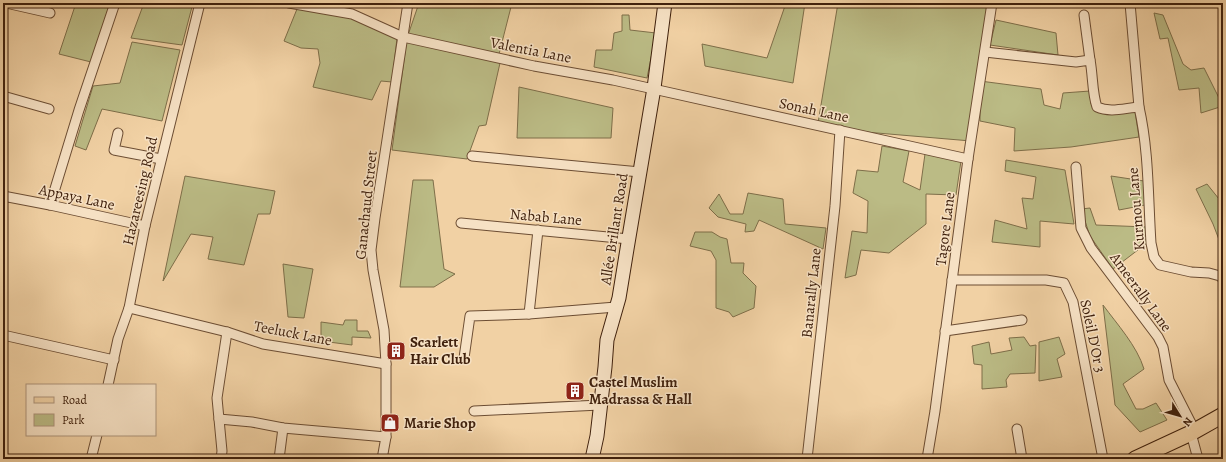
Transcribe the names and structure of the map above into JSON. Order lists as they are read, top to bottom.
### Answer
{
  "streets": {
    "main road": ["Allée Brillant Road"],
    "street": [
      "Valentia Lane",
      "Sonah Lane",
      "Hazareesing Road",
      "Appaya Lane",
      "Ganachaud Street",
      "Kurmou Lane",
      "Nabab Lane",
      "Tagore Lane",
      "Ameerally Lane",
      "Banarally Lane",
      "Teeluck Lane",
      "Soleil D'Or 3"
    ]
  },
  "crossings": [
    ["Valentia Lane", "Sonah Lane"],
    ["Valentia Lane", "Ganachaud Street"],
    ["Valentia Lane", "Allée Brillant Road"],
    ["Sonah Lane", "Allée Brillant Road"],
    ["Sonah Lane", "Tagore Lane"],
    ["Sonah Lane", "Banarally Lane"],
    ["Hazareesing Road", "Appaya Lane"],
    ["Hazareesing Road", "Teeluck Lane"],
    ["Ganachaud Street", "Teeluck Lane"],
    ["Nabab Lane", "Allée Brillant Road"],
    ["Tagore Lane", "Soleil D'Or 3"]
  ],
  "places": {
    "building": ["Scarlett Hair Club", "Castel Muslim Madrassa & Hall"],
    "shop": ["Marie Shop"]
  },
  "legend": ["Road", "Park"],
  "north": "bottom right"
}
